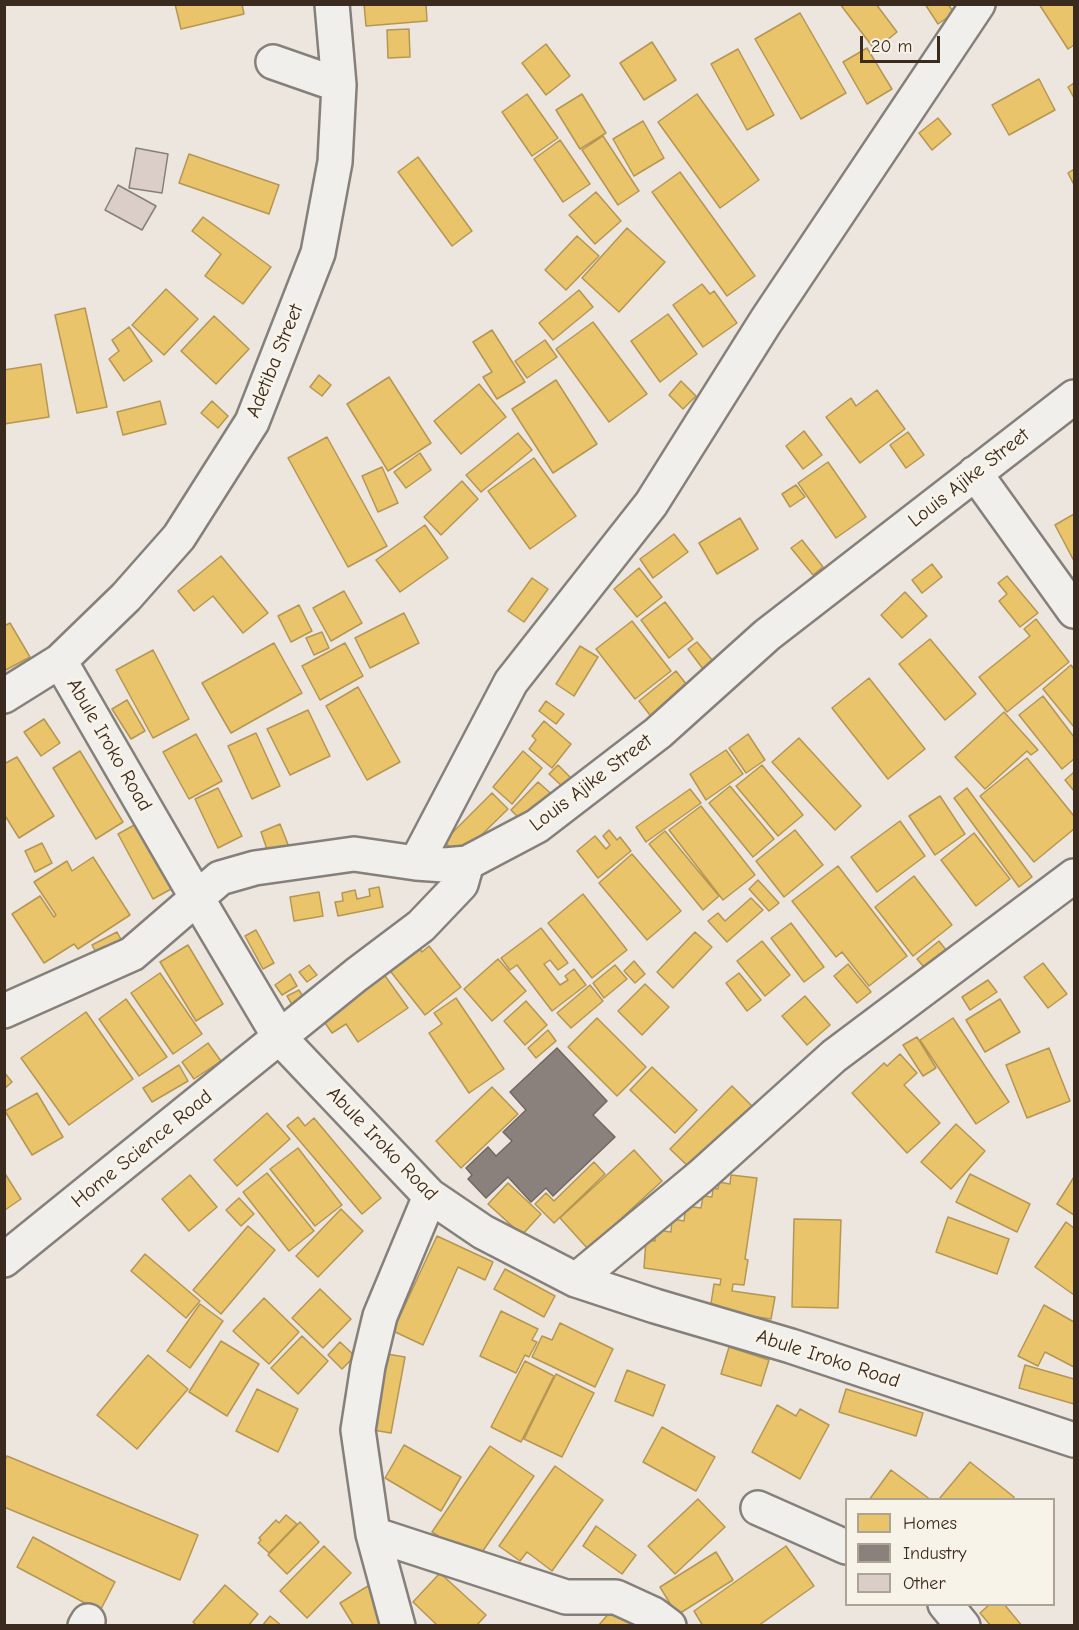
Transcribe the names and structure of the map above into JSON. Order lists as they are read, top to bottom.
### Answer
{
  "streets": {
    "street": [
      "Adetiba Street",
      "Louis Ajike Street",
      "Abule Iroko Road",
      "Home Science Road"
    ]
  },
  "crossings": [
    ["Adetiba Street", "Abule Iroko Road"],
    ["Louis Ajike Street", "Abule Iroko Road"],
    ["Louis Ajike Street", "Home Science Road"],
    ["Abule Iroko Road", "Home Science Road"]
  ],
  "legend": ["Homes", "Industry", "Other"],
  "scale_bar": "20 m"
}
